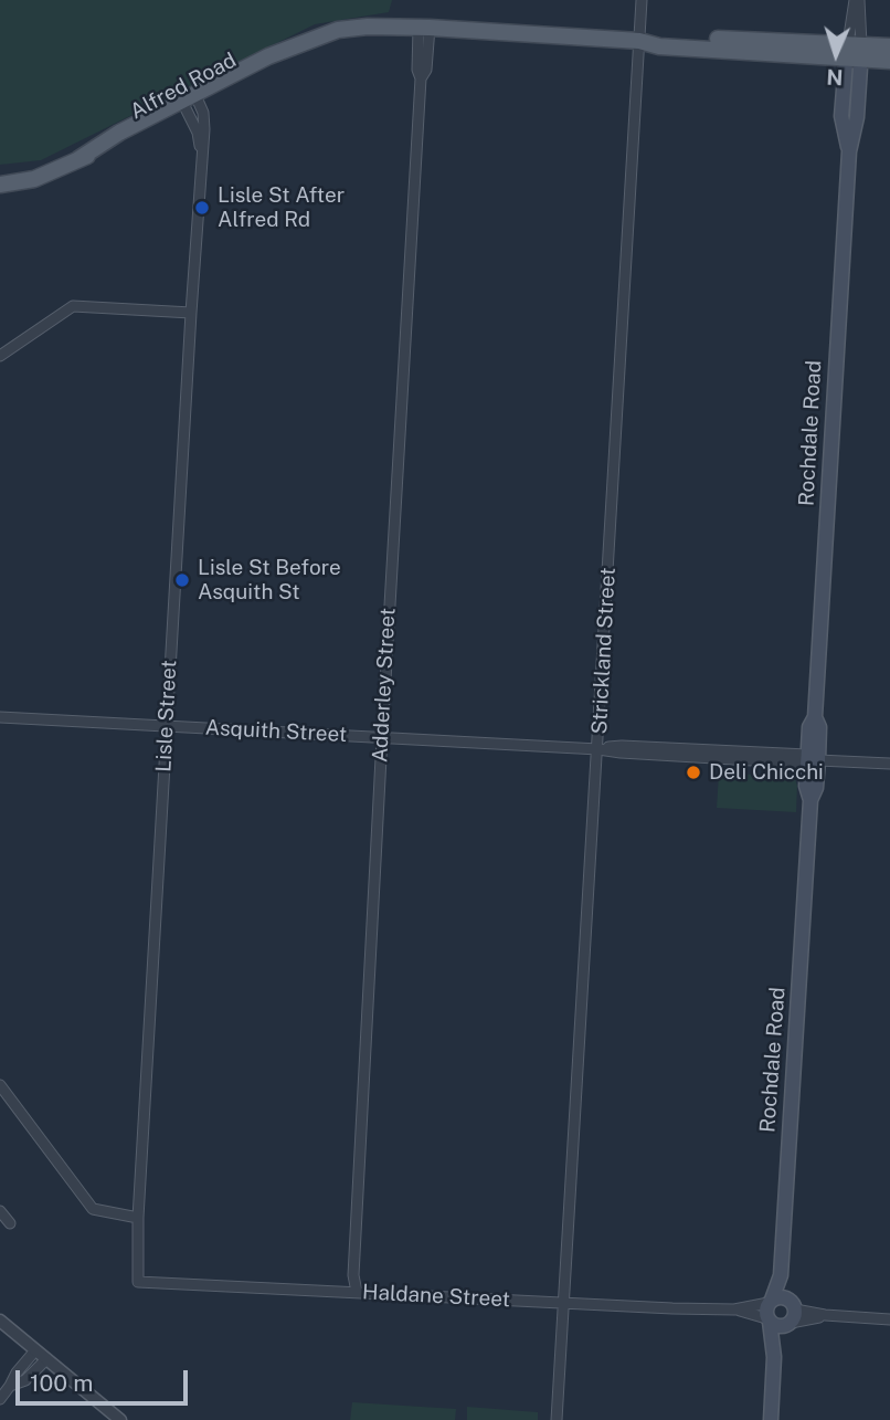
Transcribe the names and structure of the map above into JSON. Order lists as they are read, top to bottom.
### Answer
{
  "streets": {
    "main road": ["Alfred Road", "Rochdale Road"],
    "street": [
      "Strickland Street",
      "Adderley Street",
      "Lisle Street",
      "Asquith Street",
      "Haldane Street"
    ]
  },
  "crossings": [
    ["Alfred Road", "Rochdale Road"],
    ["Alfred Road", "Strickland Street"],
    ["Alfred Road", "Adderley Street"],
    ["Alfred Road", "Lisle Street"],
    ["Rochdale Road", "Asquith Street"],
    ["Rochdale Road", "Haldane Street"],
    ["Strickland Street", "Asquith Street"],
    ["Strickland Street", "Haldane Street"],
    ["Adderley Street", "Asquith Street"],
    ["Adderley Street", "Haldane Street"],
    ["Lisle Street", "Asquith Street"],
    ["Lisle Street", "Haldane Street"]
  ],
  "places": ["Lisle St After Alfred Rd", "Lisle St Before Asquith St", "Deli Chicchi"],
  "scale_bar": "100 m",
  "north": "bottom"
}
